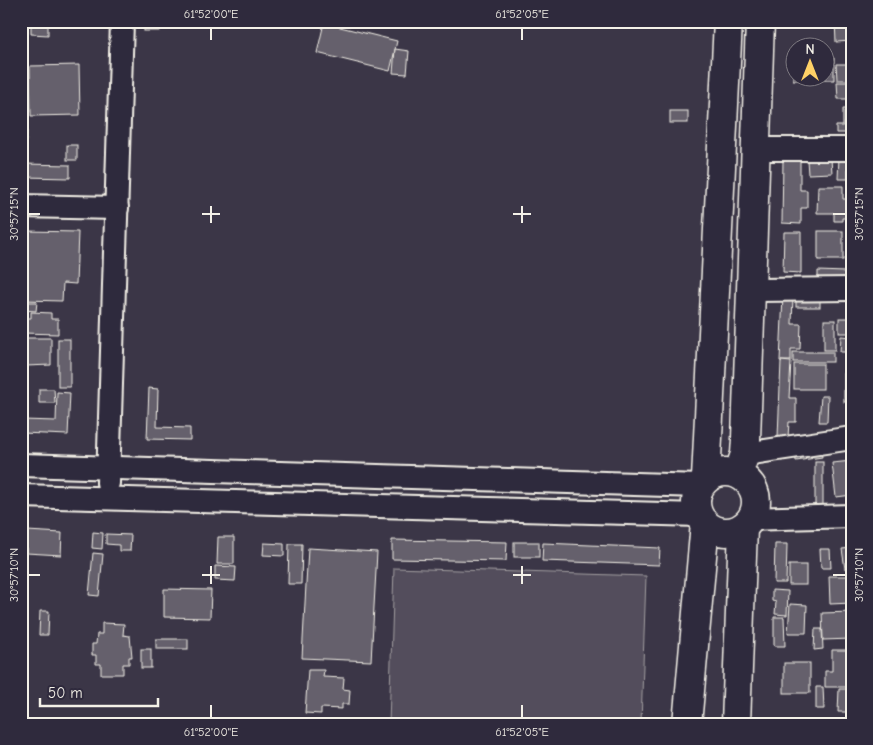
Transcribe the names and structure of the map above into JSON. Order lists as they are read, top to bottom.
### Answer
{
  "scale_bar": "50 m",
  "north": "top",
  "coordinates": [
    "61°52'00\"E",
    "61°52'05\"E",
    "30°57'15\"N",
    "30°57'10\"N"
  ]
}
